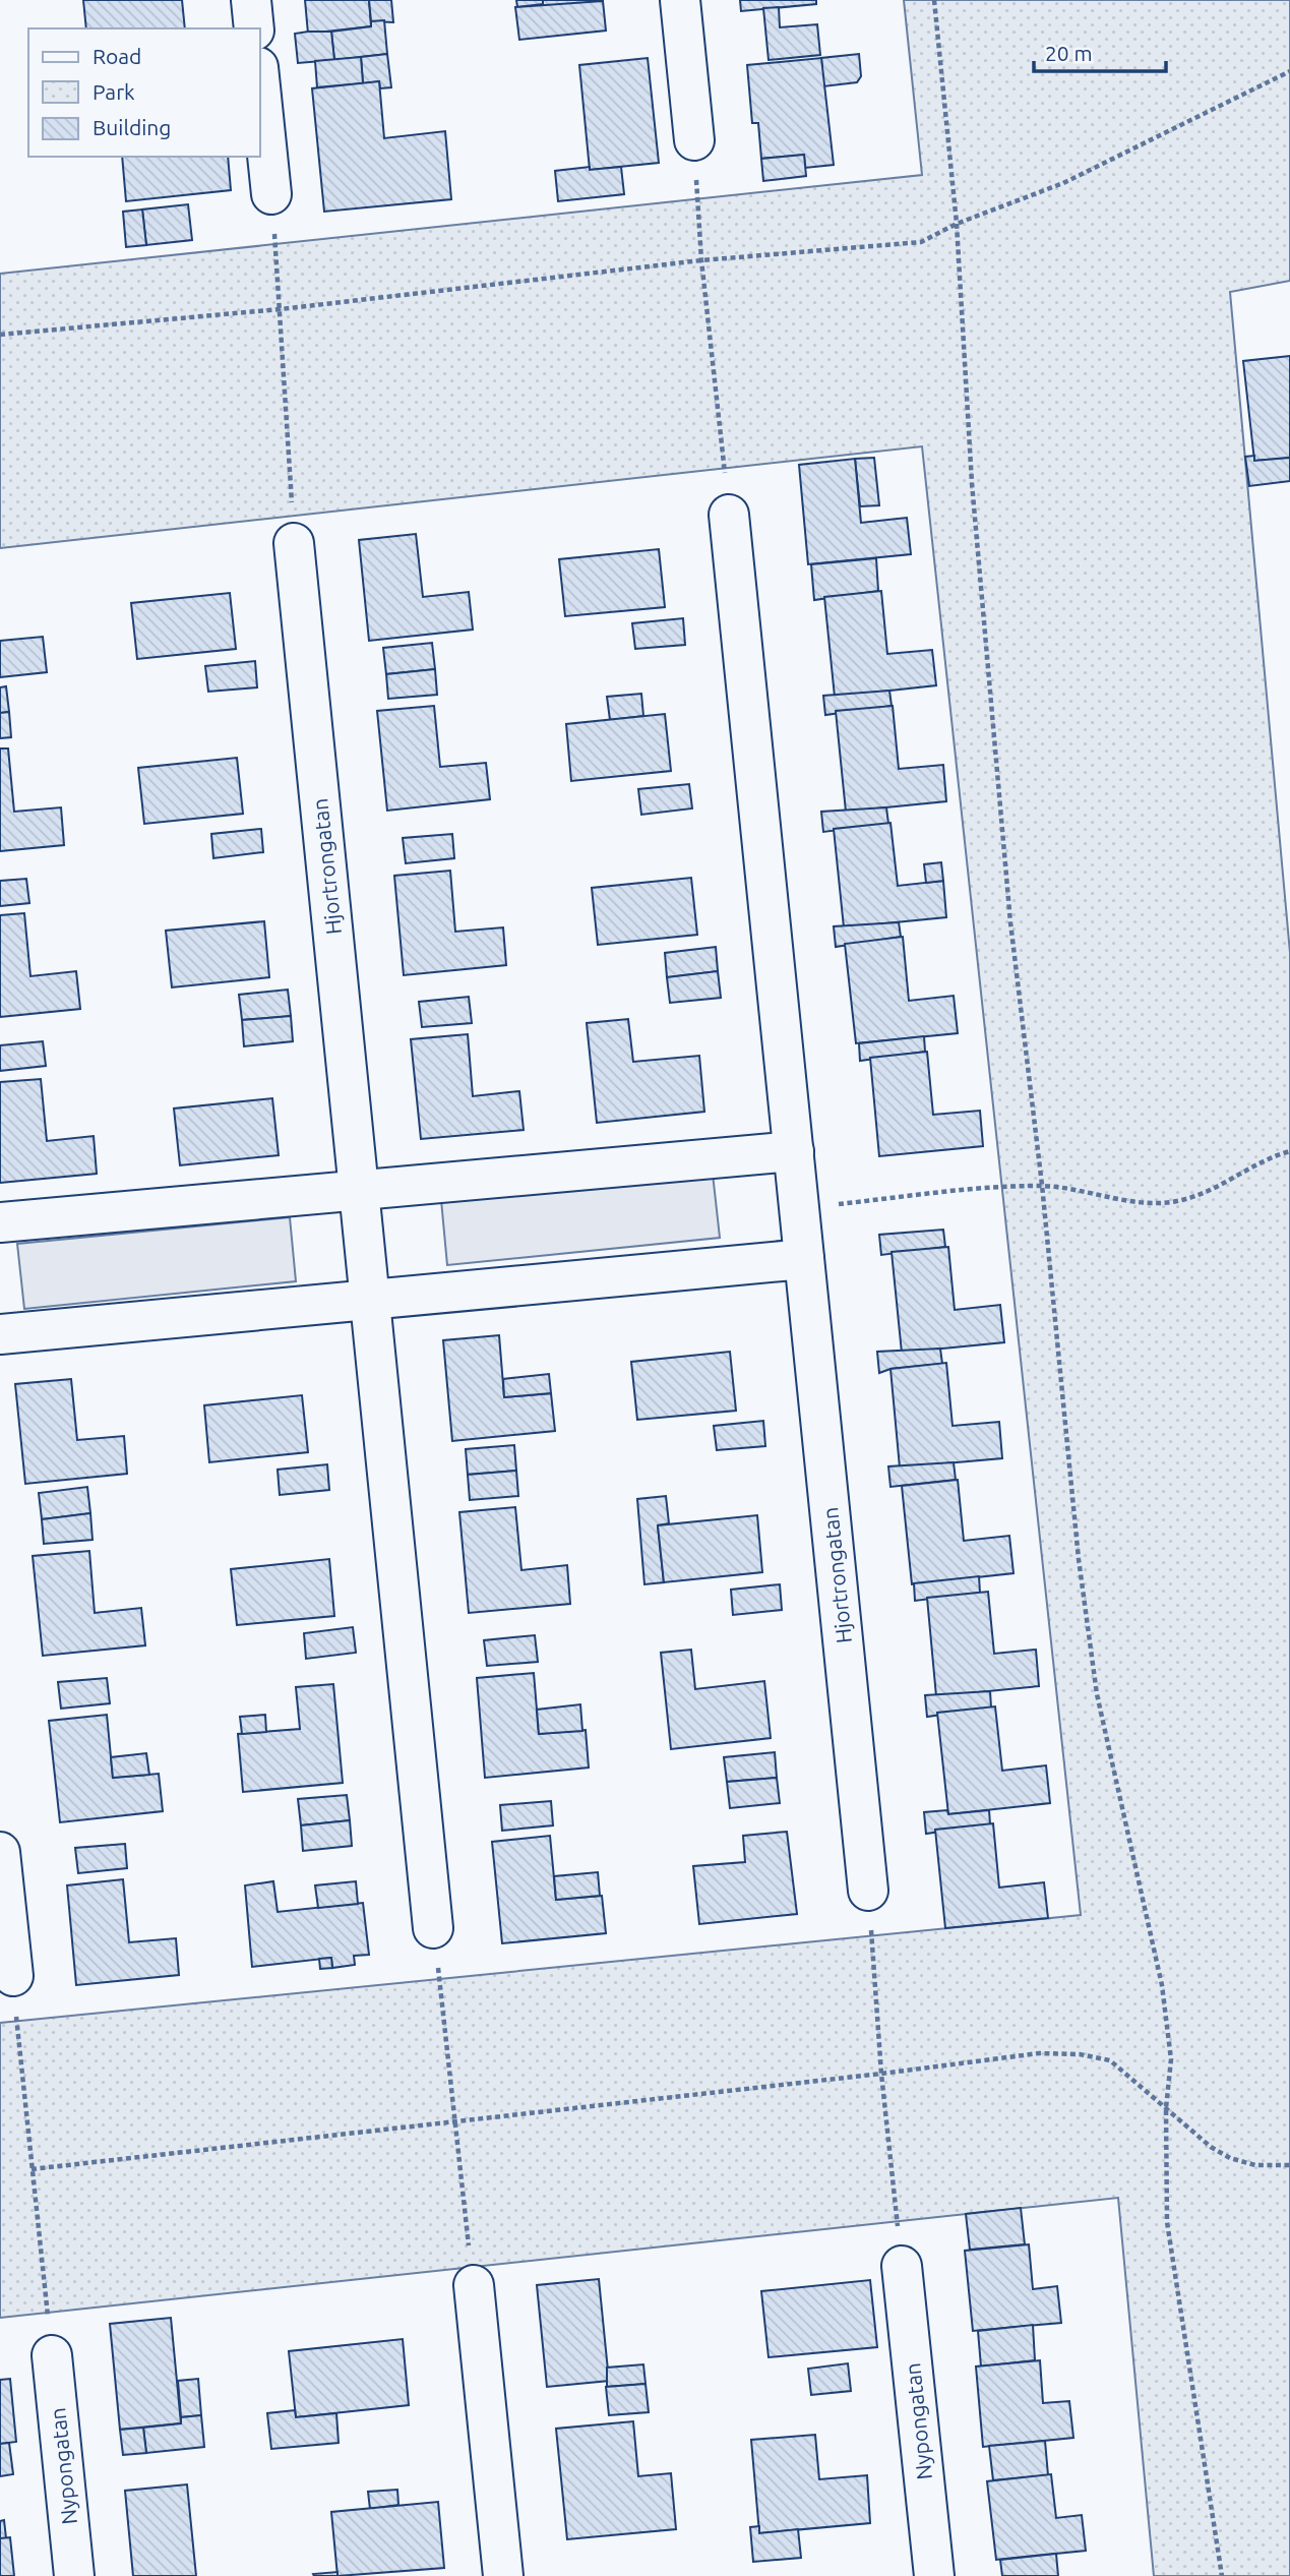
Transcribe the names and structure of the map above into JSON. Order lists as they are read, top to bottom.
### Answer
{
  "streets": {
    "street": ["Hjortrongatan", "Nypongatan"]
  },
  "legend": ["Road", "Park", "Building"],
  "scale_bar": "20 m"
}
